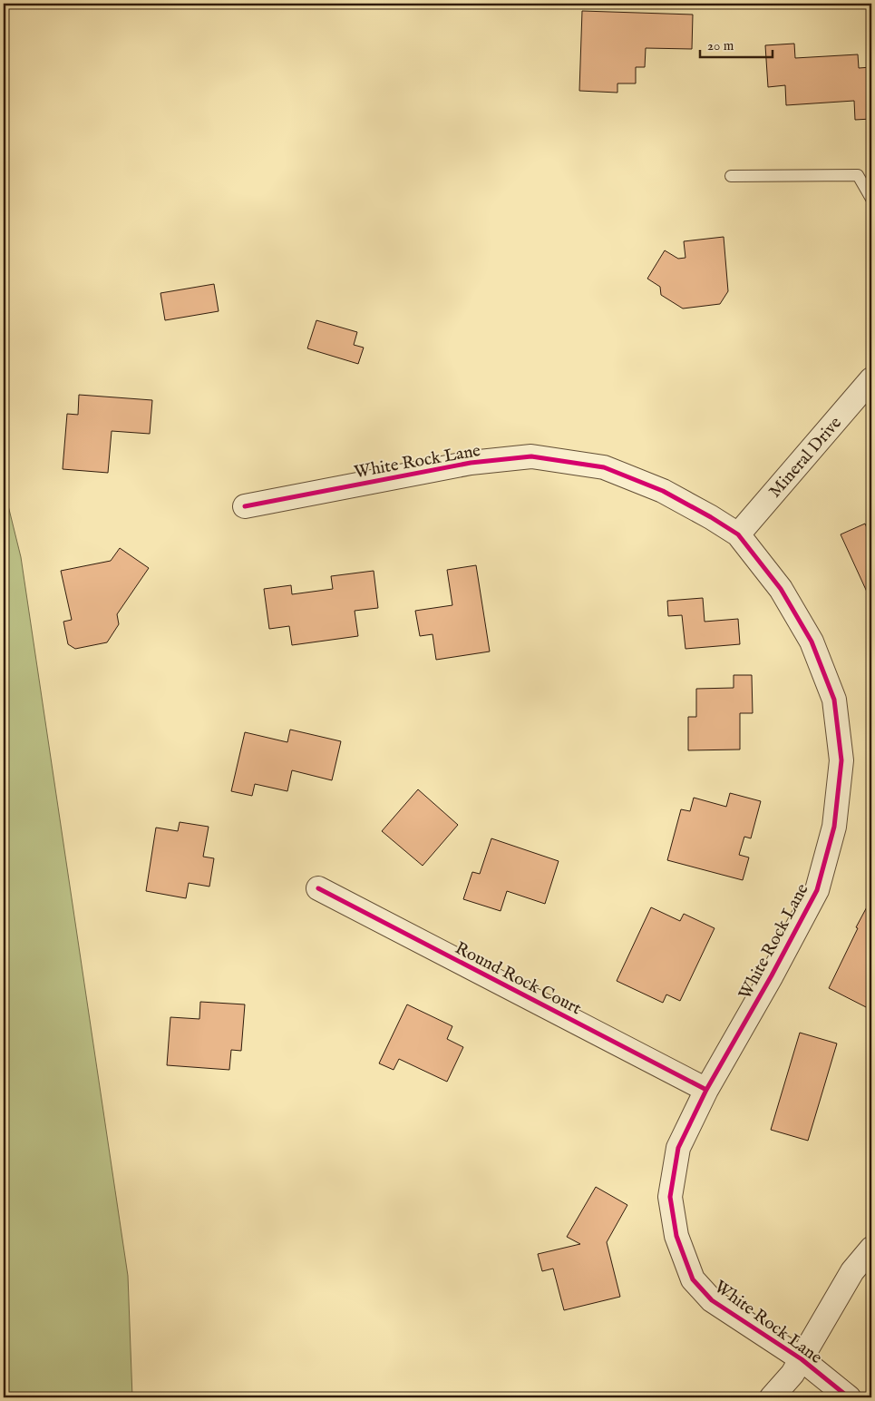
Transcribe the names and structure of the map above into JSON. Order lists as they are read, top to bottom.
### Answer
{
  "streets": {
    "street": ["Mineral Drive", "White Rock Lane", "Round Rock Court"]
  },
  "crossings": [
    ["Mineral Drive", "White Rock Lane"],
    ["White Rock Lane", "Round Rock Court"]
  ],
  "scale_bar": "20 m"
}
